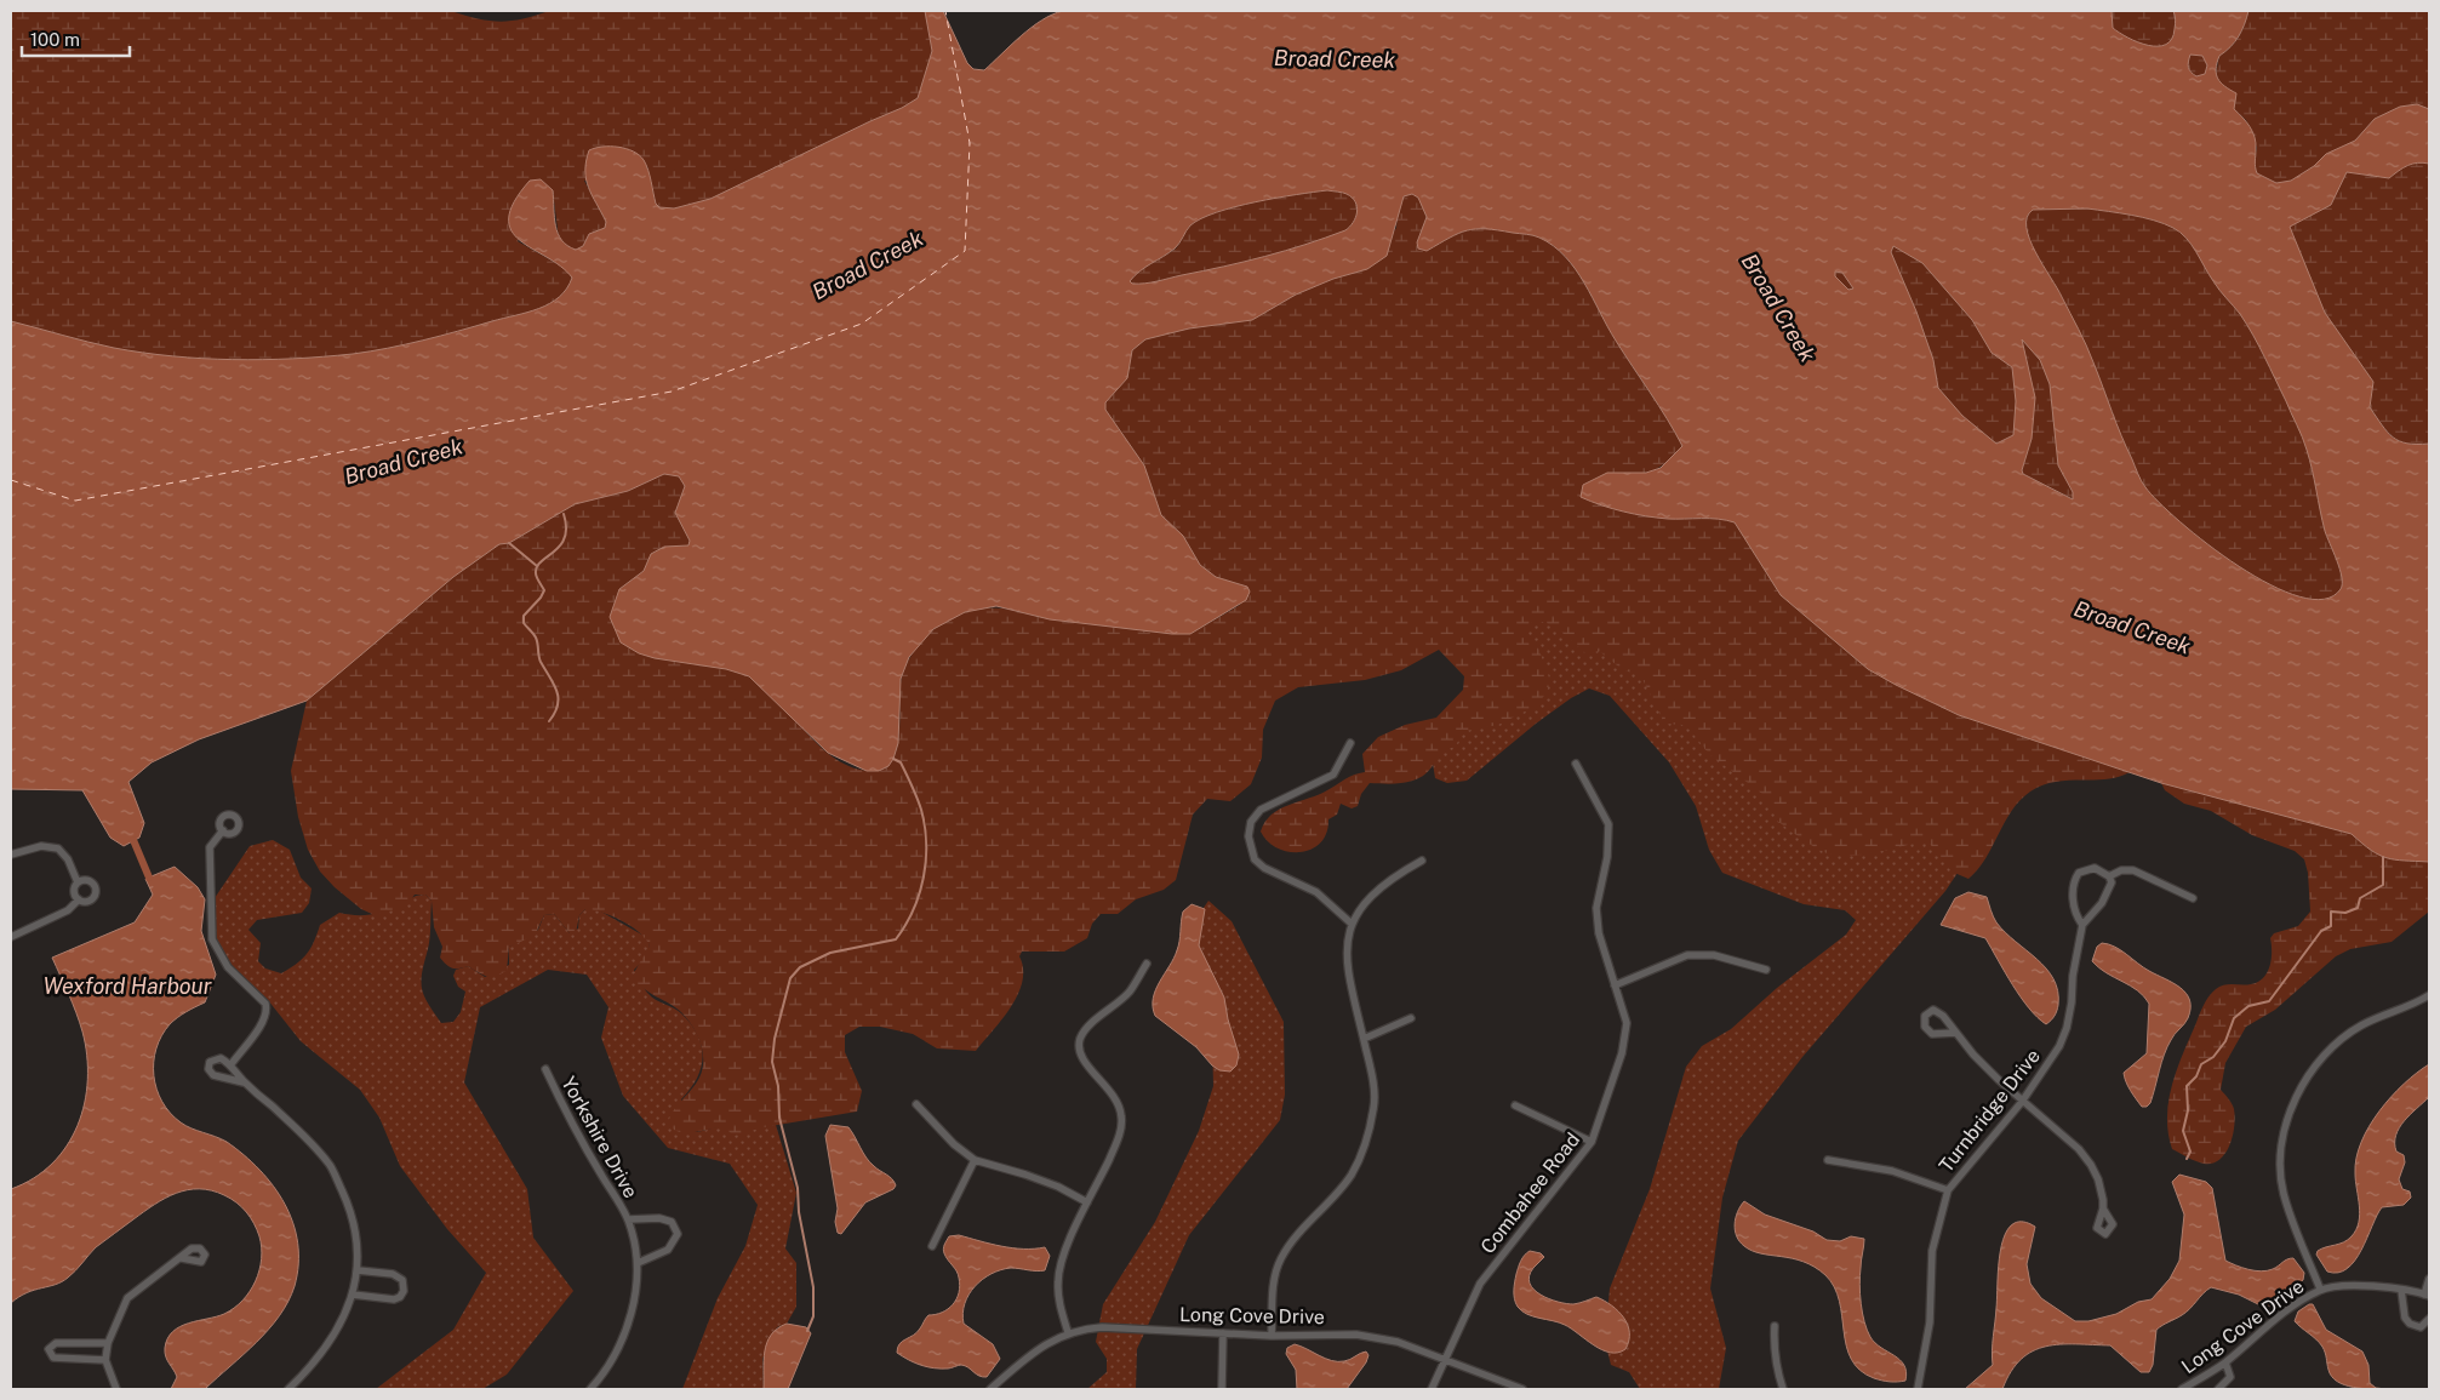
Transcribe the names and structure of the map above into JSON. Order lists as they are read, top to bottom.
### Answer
{
  "streets": {
    "street": [
      "Turnbridge Drive",
      "Yorkshire Drive",
      "Combahee Road",
      "Long Cove Drive"
    ]
  },
  "crossings": [
    ["Combahee Road", "Long Cove Drive"]
  ],
  "water": ["Broad Creek", "Wexford Harbour"],
  "scale_bar": "100 m"
}
